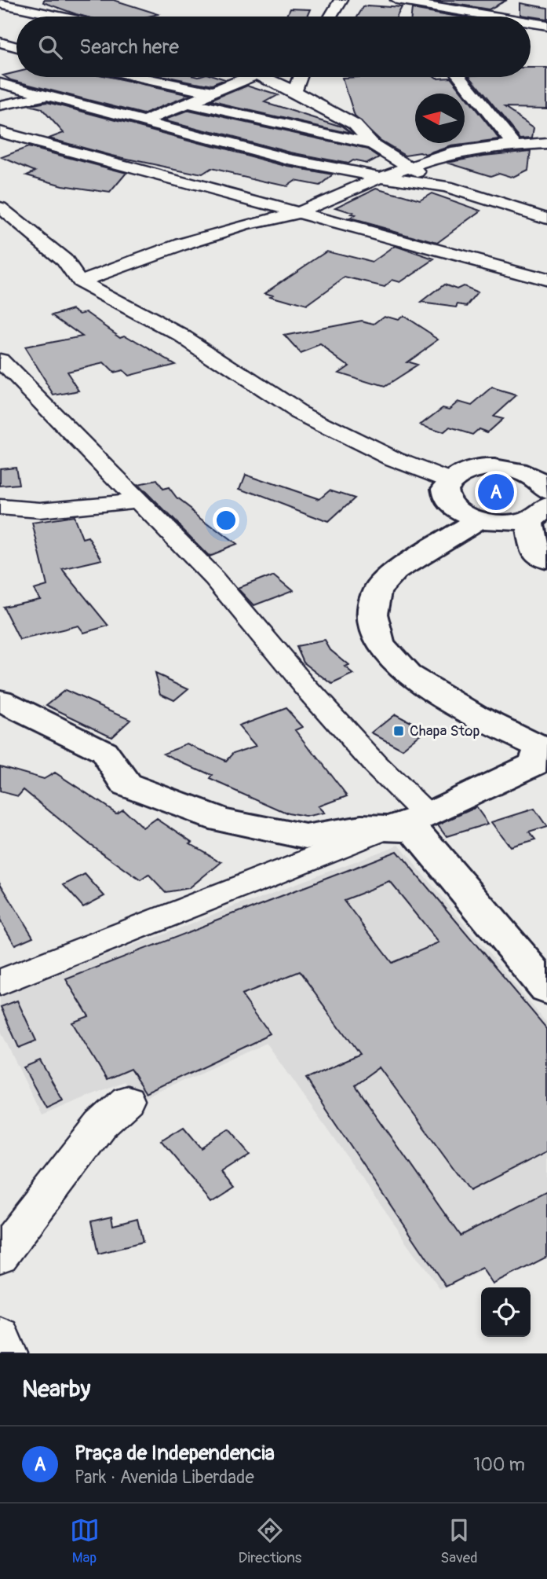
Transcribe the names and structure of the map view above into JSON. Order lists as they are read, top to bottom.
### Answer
{
  "places": {
    "transit": ["Chapa Stop"]
  },
  "north": "left",
  "page": {
    "search": "Search here",
    "pins": "A",
    "heading": "Nearby",
    "list": [
      {
        "mark": "A",
        "name": "Praça de Independencia",
        "note": "Park · Avenida Liberdade",
        "value": "100 m"
      }
    ],
    "nav": ["Map", "Directions", "Saved"]
  }
}
